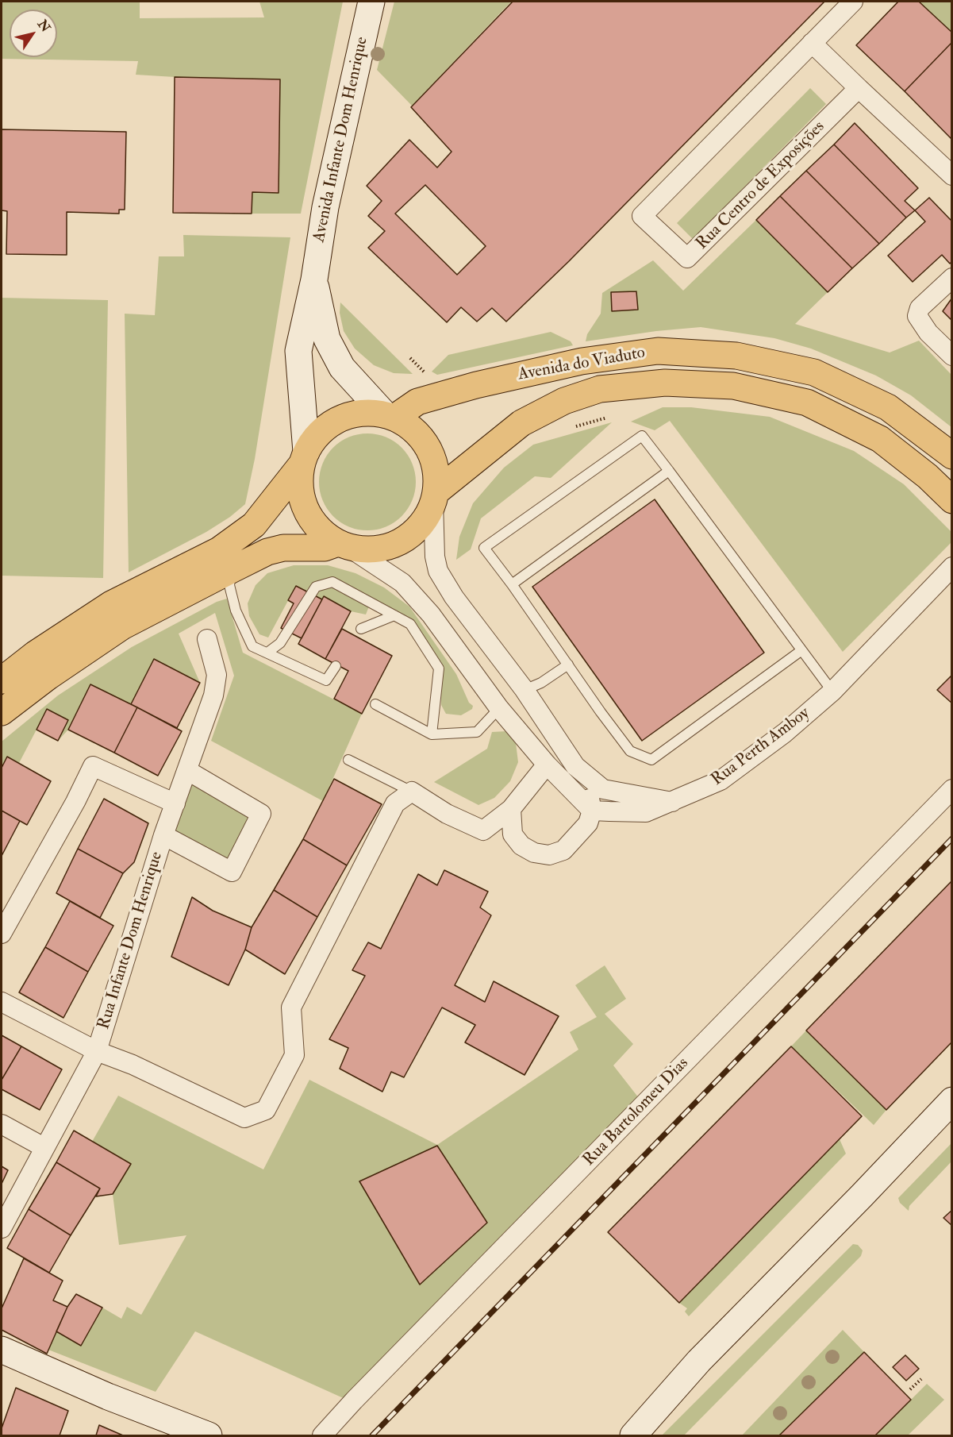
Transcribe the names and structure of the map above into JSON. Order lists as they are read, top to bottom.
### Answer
{
  "streets": {
    "main road": ["Avenida Infante Dom Henrique", "Avenida do Viaduto"],
    "street": [
      "Rua Centro de Exposições",
      "Rua Perth Amboy",
      "Rua Infante Dom Henrique",
      "Rua Bartolomeu Dias"
    ]
  },
  "crossings": [
    ["Avenida Infante Dom Henrique", "Avenida do Viaduto"]
  ],
  "north": "top right"
}
